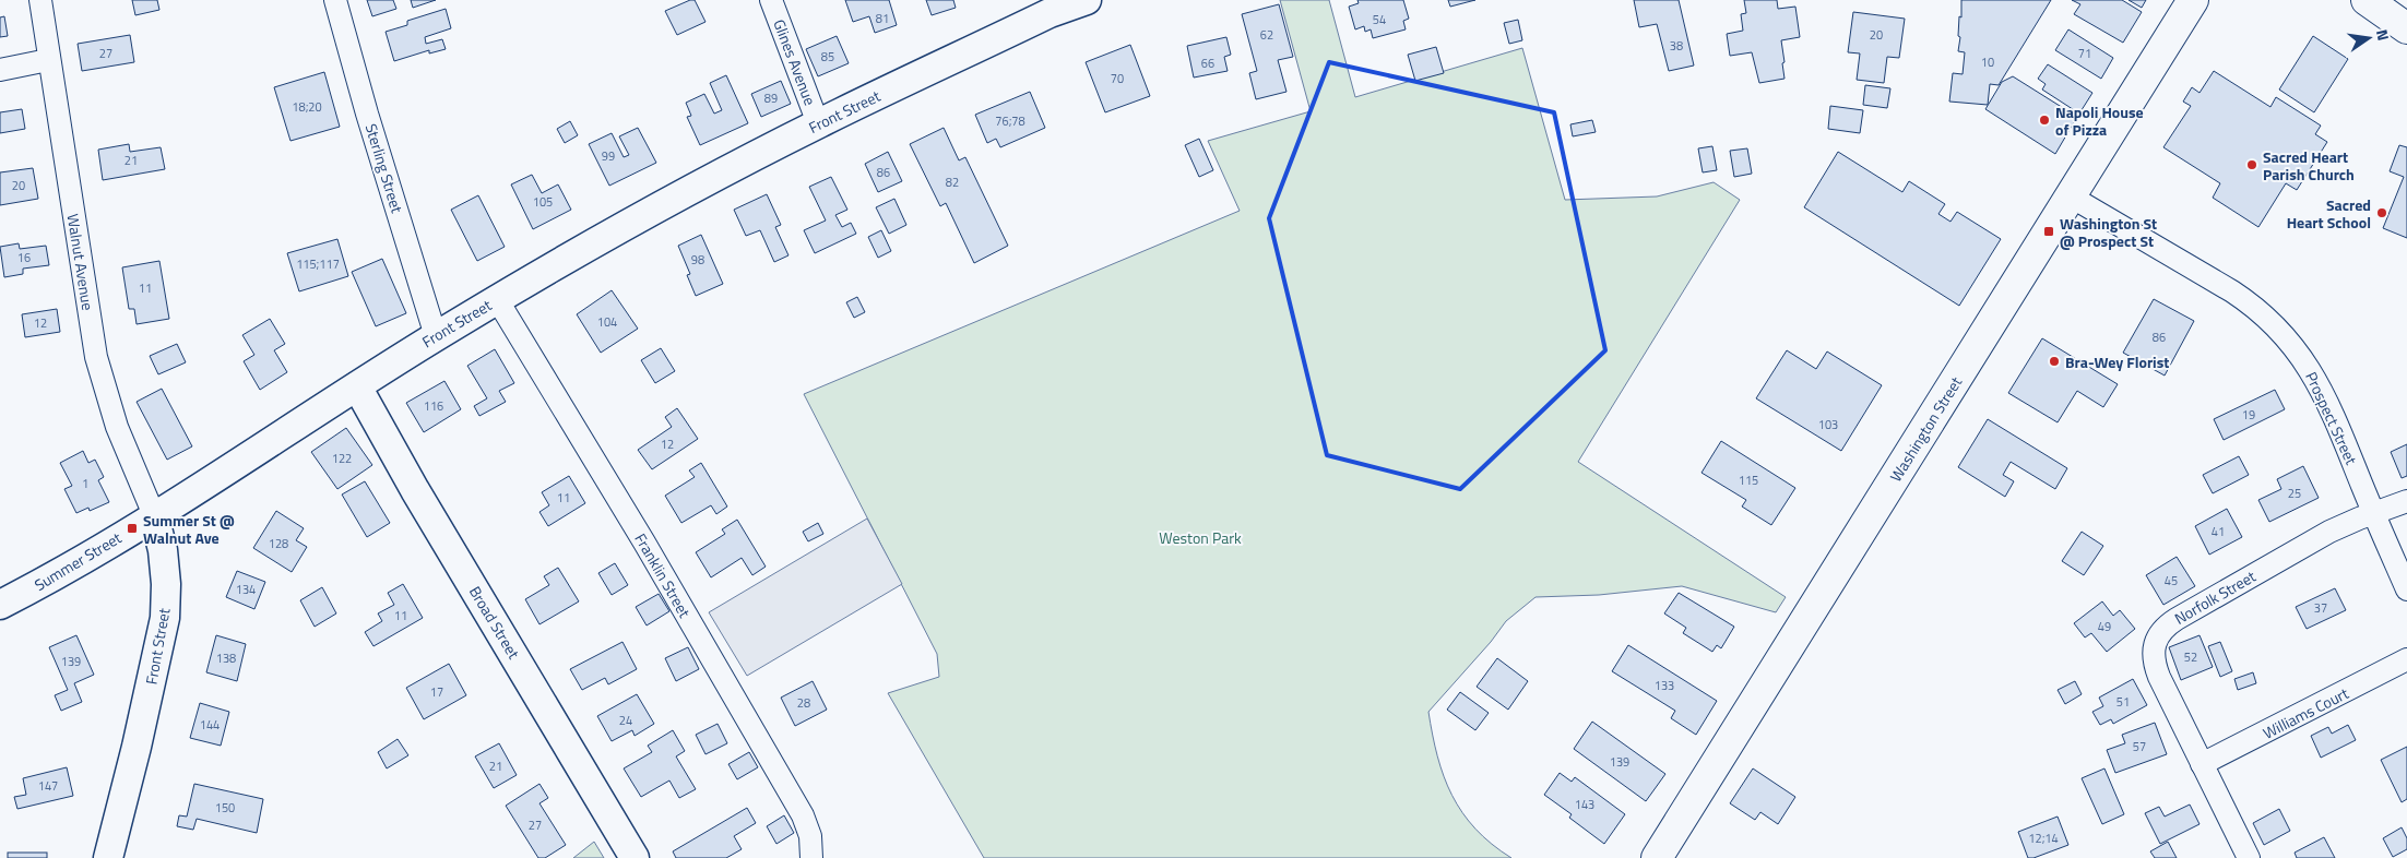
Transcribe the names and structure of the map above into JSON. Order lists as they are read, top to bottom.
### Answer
{
  "streets": {
    "main road": ["Washington Street"],
    "street": [
      "Glines Avenue",
      "Front Street",
      "Sterling Street",
      "Walnut Avenue",
      "Prospect Street",
      "Summer Street",
      "Franklin Street",
      "Norfolk Street",
      "Broad Street",
      "Williams Court"
    ]
  },
  "crossings": [
    ["Glines Avenue", "Front Street"],
    ["Front Street", "Sterling Street"],
    ["Front Street", "Walnut Avenue"],
    ["Front Street", "Summer Street"],
    ["Front Street", "Franklin Street"],
    ["Front Street", "Broad Street"],
    ["Walnut Avenue", "Summer Street"],
    ["Prospect Street", "Washington Street"],
    ["Prospect Street", "Norfolk Street"],
    ["Norfolk Street", "Williams Court"]
  ],
  "parks": ["Weston Park"],
  "places": {
    "other": [
      "Napoli House of Pizza",
      "Sacred Heart Parish Church",
      "Sacred Heart School",
      "Bra-Wey Florist"
    ],
    "transit": ["Washington St @ Prospect St", "Summer St @ Walnut Ave"]
  },
  "house_numbers": [
    "81",
    "54",
    "62",
    "20",
    "38",
    "27",
    "71",
    "85",
    "10",
    "66",
    "70",
    "89",
    "18;20",
    "76;78",
    "99",
    "21",
    "86",
    "82",
    "20",
    "105",
    "16",
    "98",
    "115;117",
    "11",
    "104",
    "12",
    "86",
    "116",
    "19",
    "103",
    "12",
    "122",
    "115",
    "1",
    "25",
    "11",
    "41",
    "128",
    "45",
    "134",
    "37",
    "11",
    "49",
    "52",
    "138",
    "139",
    "133",
    "17",
    "51",
    "28",
    "24",
    "144",
    "57",
    "139",
    "21",
    "147",
    "143",
    "150",
    "27",
    "12;14"
  ],
  "north": "right"
}
